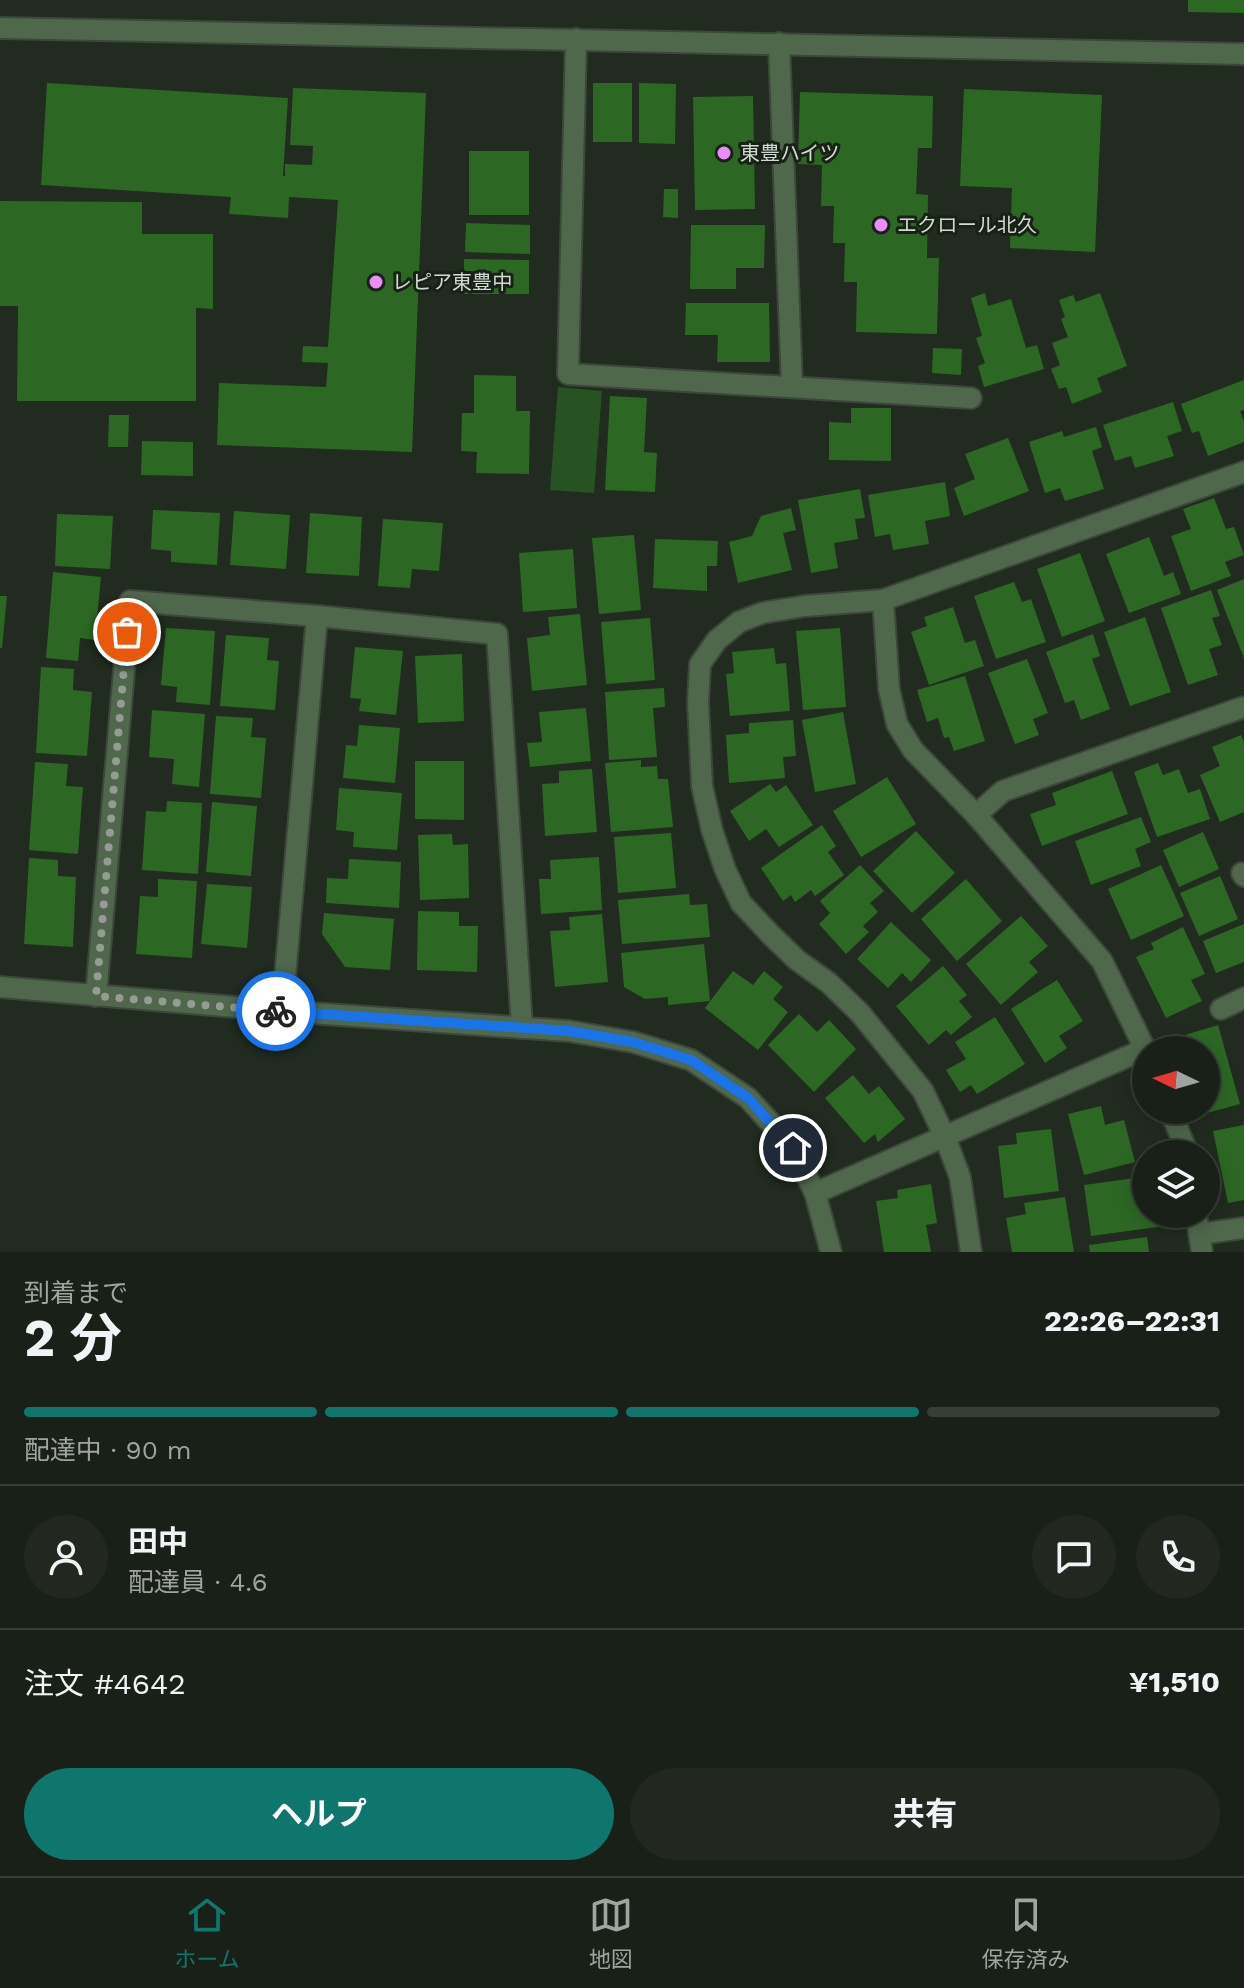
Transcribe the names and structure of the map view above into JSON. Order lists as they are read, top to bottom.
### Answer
{
  "places": ["東豊ハイツ", "エクロール北久", "レピア東豊中"],
  "north": "left",
  "page": {
    "heading": ["2 分", "到着まで", "22:26–22:31"],
    "panel": [
      "田中",
      "配達員 · 4.6",
      "注文 #4642",
      "¥1,510"
    ],
    "bar": "配達中 · 90 m",
    "buttons": ["ヘルプ", "共有"],
    "tabs": ["ホーム", "地図", "保存済み"]
  }
}
